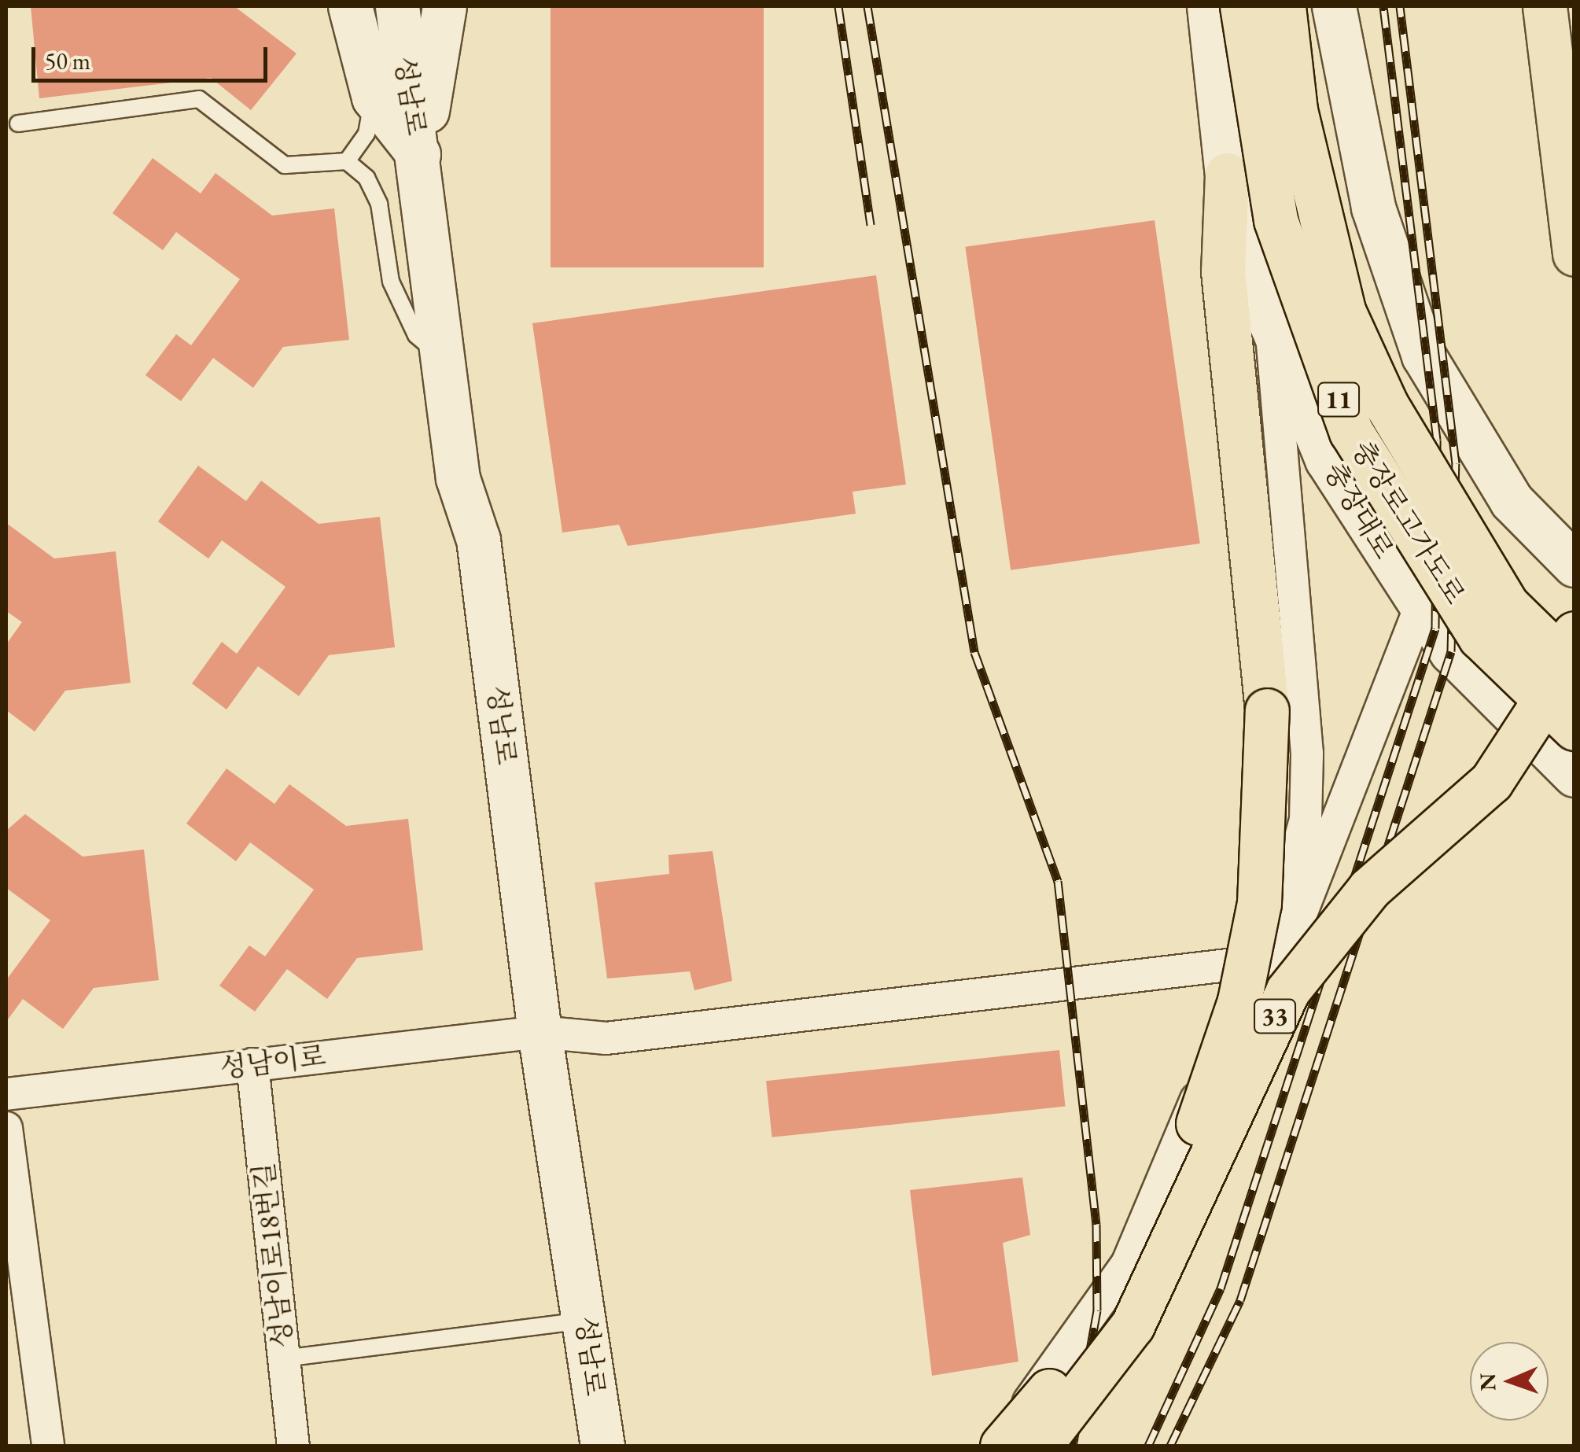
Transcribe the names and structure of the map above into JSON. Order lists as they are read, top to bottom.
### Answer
{
  "streets": {
    "highway": ["11", "충장로고가도로", "33"],
    "main road": ["성남로", "충장대로"],
    "street": ["성남이로", "성남이로18번길"]
  },
  "crossings": [
    ["성남로", "성남이로"],
    ["성남이로", "성남이로18번길"]
  ],
  "scale_bar": "50 m",
  "north": "left"
}
